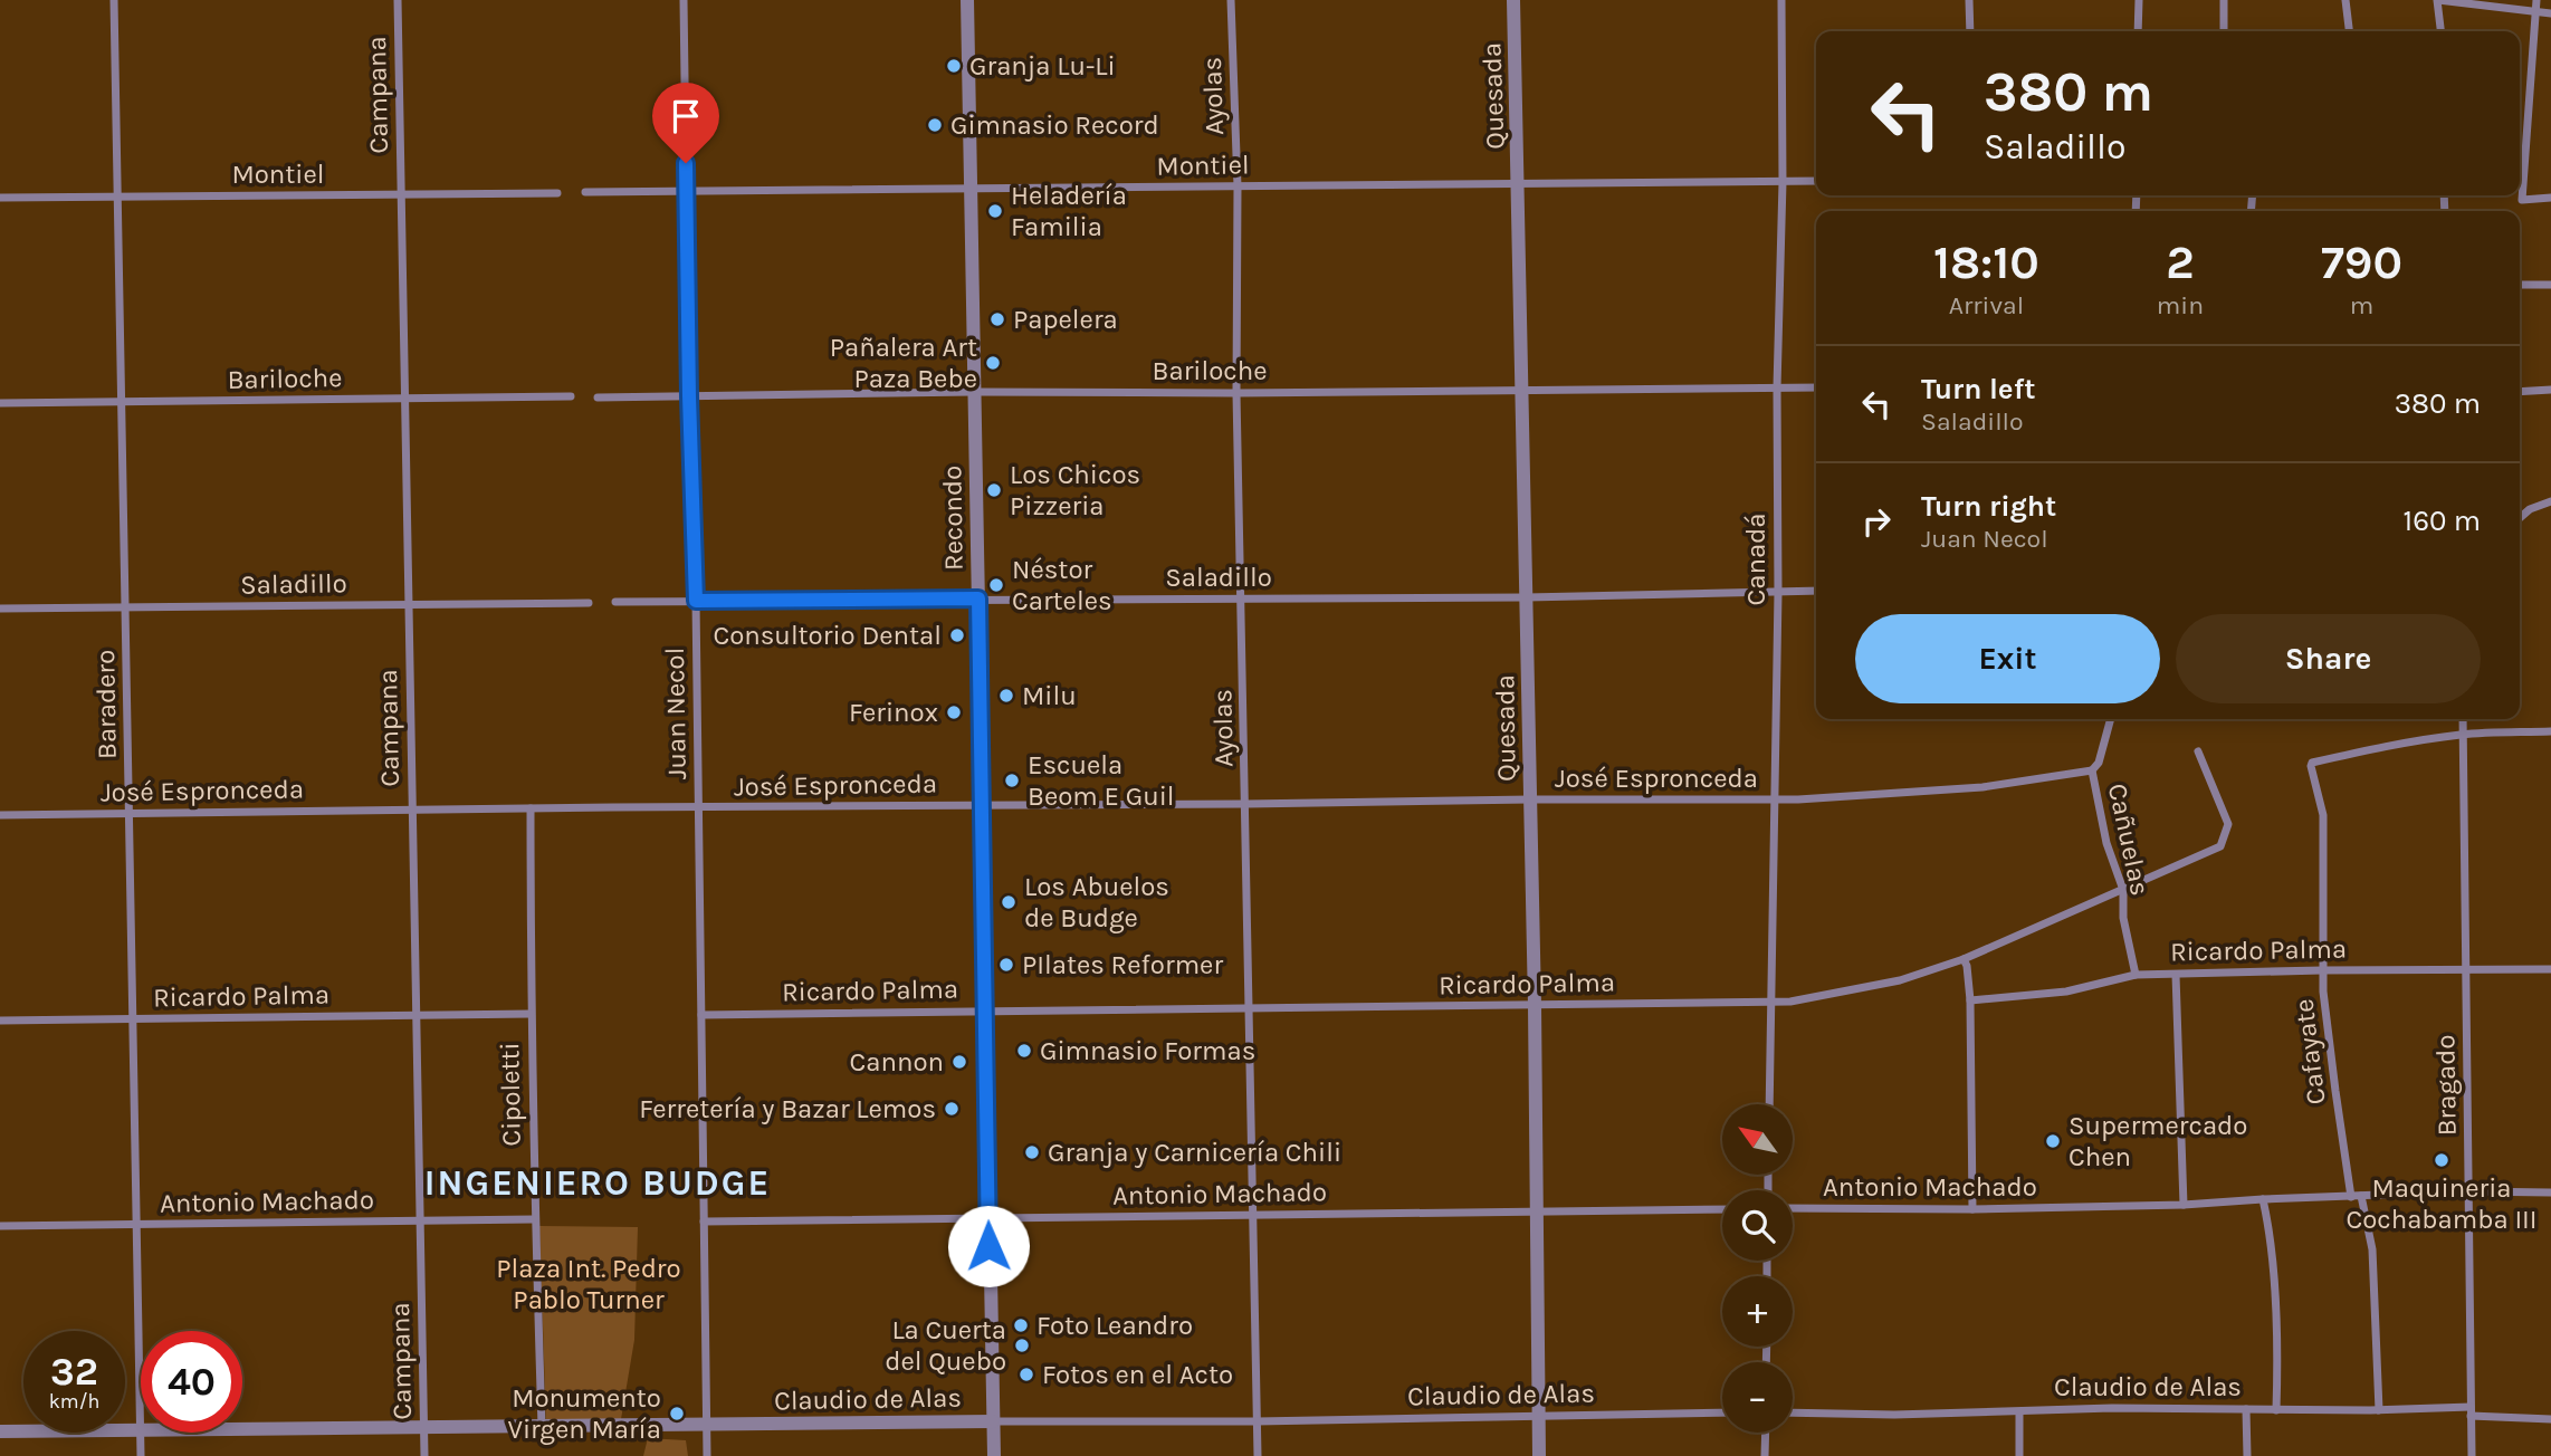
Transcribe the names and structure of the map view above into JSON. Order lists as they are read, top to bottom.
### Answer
{
  "streets": {
    "street": [
      "Campana",
      "Ayolas",
      "Quesada",
      "Montiel",
      "Bariloche",
      "Recondo",
      "Canadá",
      "Saladillo",
      "Baradero",
      "Juan Necol",
      "José Espronceda",
      "Cañuelas",
      "Ricardo Palma",
      "Cafayate",
      "Bragado",
      "Cipoletti",
      "Antonio Machado",
      "Claudio de Alas"
    ]
  },
  "crossings": [
    ["Campana", "Montiel"],
    ["Campana", "Bariloche"],
    ["Campana", "Saladillo"],
    ["Campana", "José Espronceda"],
    ["Campana", "Ricardo Palma"],
    ["Campana", "Antonio Machado"],
    ["Campana", "Claudio de Alas"],
    ["Ayolas", "Montiel"],
    ["Ayolas", "Bariloche"],
    ["Ayolas", "Saladillo"],
    ["Ayolas", "José Espronceda"],
    ["Ayolas", "Ricardo Palma"],
    ["Ayolas", "Antonio Machado"],
    ["Ayolas", "Claudio de Alas"],
    ["Quesada", "Montiel"],
    ["Quesada", "Bariloche"],
    ["Quesada", "Saladillo"],
    ["Quesada", "José Espronceda"],
    ["Quesada", "Ricardo Palma"],
    ["Quesada", "Antonio Machado"],
    ["Quesada", "Claudio de Alas"],
    ["Montiel", "Recondo"],
    ["Montiel", "Canadá"],
    ["Montiel", "Baradero"],
    ["Montiel", "Juan Necol"],
    ["Bariloche", "Recondo"],
    ["Bariloche", "Canadá"],
    ["Bariloche", "Baradero"],
    ["Bariloche", "Juan Necol"],
    ["Recondo", "Saladillo"],
    ["Recondo", "José Espronceda"],
    ["Recondo", "Ricardo Palma"],
    ["Recondo", "Antonio Machado"],
    ["Recondo", "Claudio de Alas"],
    ["Canadá", "Saladillo"],
    ["Canadá", "José Espronceda"],
    ["Canadá", "Ricardo Palma"],
    ["Saladillo", "Baradero"],
    ["Saladillo", "Juan Necol"],
    ["Baradero", "José Espronceda"],
    ["Baradero", "Ricardo Palma"],
    ["Baradero", "Antonio Machado"],
    ["Baradero", "Claudio de Alas"],
    ["Juan Necol", "José Espronceda"],
    ["Juan Necol", "Ricardo Palma"],
    ["Juan Necol", "Antonio Machado"],
    ["Juan Necol", "Claudio de Alas"],
    ["José Espronceda", "Cañuelas"],
    ["José Espronceda", "Cipoletti"],
    ["Cañuelas", "Ricardo Palma"],
    ["Ricardo Palma", "Cafayate"],
    ["Ricardo Palma", "Bragado"],
    ["Ricardo Palma", "Cipoletti"],
    ["Cafayate", "Bragado"],
    ["Cafayate", "Antonio Machado"],
    ["Bragado", "Antonio Machado"],
    ["Bragado", "Claudio de Alas"],
    ["Cipoletti", "Antonio Machado"],
    ["Cipoletti", "Claudio de Alas"]
  ],
  "districts": ["INGENIERO BUDGE"],
  "parks": ["Plaza Int. Pedro Pablo Turner"],
  "places": [
    "Granja Lu-Li",
    "Gimnasio Record",
    "Heladería Familia",
    "Papelera",
    "Pañalera Art Paza Bebe",
    "Los Chicos Pizzeria",
    "Néstor Carteles",
    "Consultorio Dental",
    "Milu",
    "Ferinox",
    "Escuela Beom E Guil",
    "Los Abuelos de Budge",
    "PIlates Reformer",
    "Gimnasio Formas",
    "Cannon",
    "Ferretería y Bazar Lemos",
    "Supermercado Chen",
    "Granja y Carnicería Chili",
    "Maquineria Cochabamba III",
    "Foto Leandro",
    "La Cuerta del Quebo",
    "Fotos en el Acto",
    "Monumento Virgen María"
  ],
  "north": "top left",
  "page": {
    "turn": ["380 m", "Saladillo"],
    "eta": [
      "18:10",
      "Arrival",
      "2",
      "min",
      "790",
      "m"
    ],
    "list": [
      {
        "name": "Turn left",
        "note": "Saladillo",
        "value": "380 m"
      },
      {
        "name": "Turn right",
        "note": "Juan Necol",
        "value": "160 m"
      }
    ],
    "buttons": ["Exit", "Share"],
    "map_buttons": ["+", "−"],
    "speed": "32 km/h",
    "limit": "40"
  }
}
